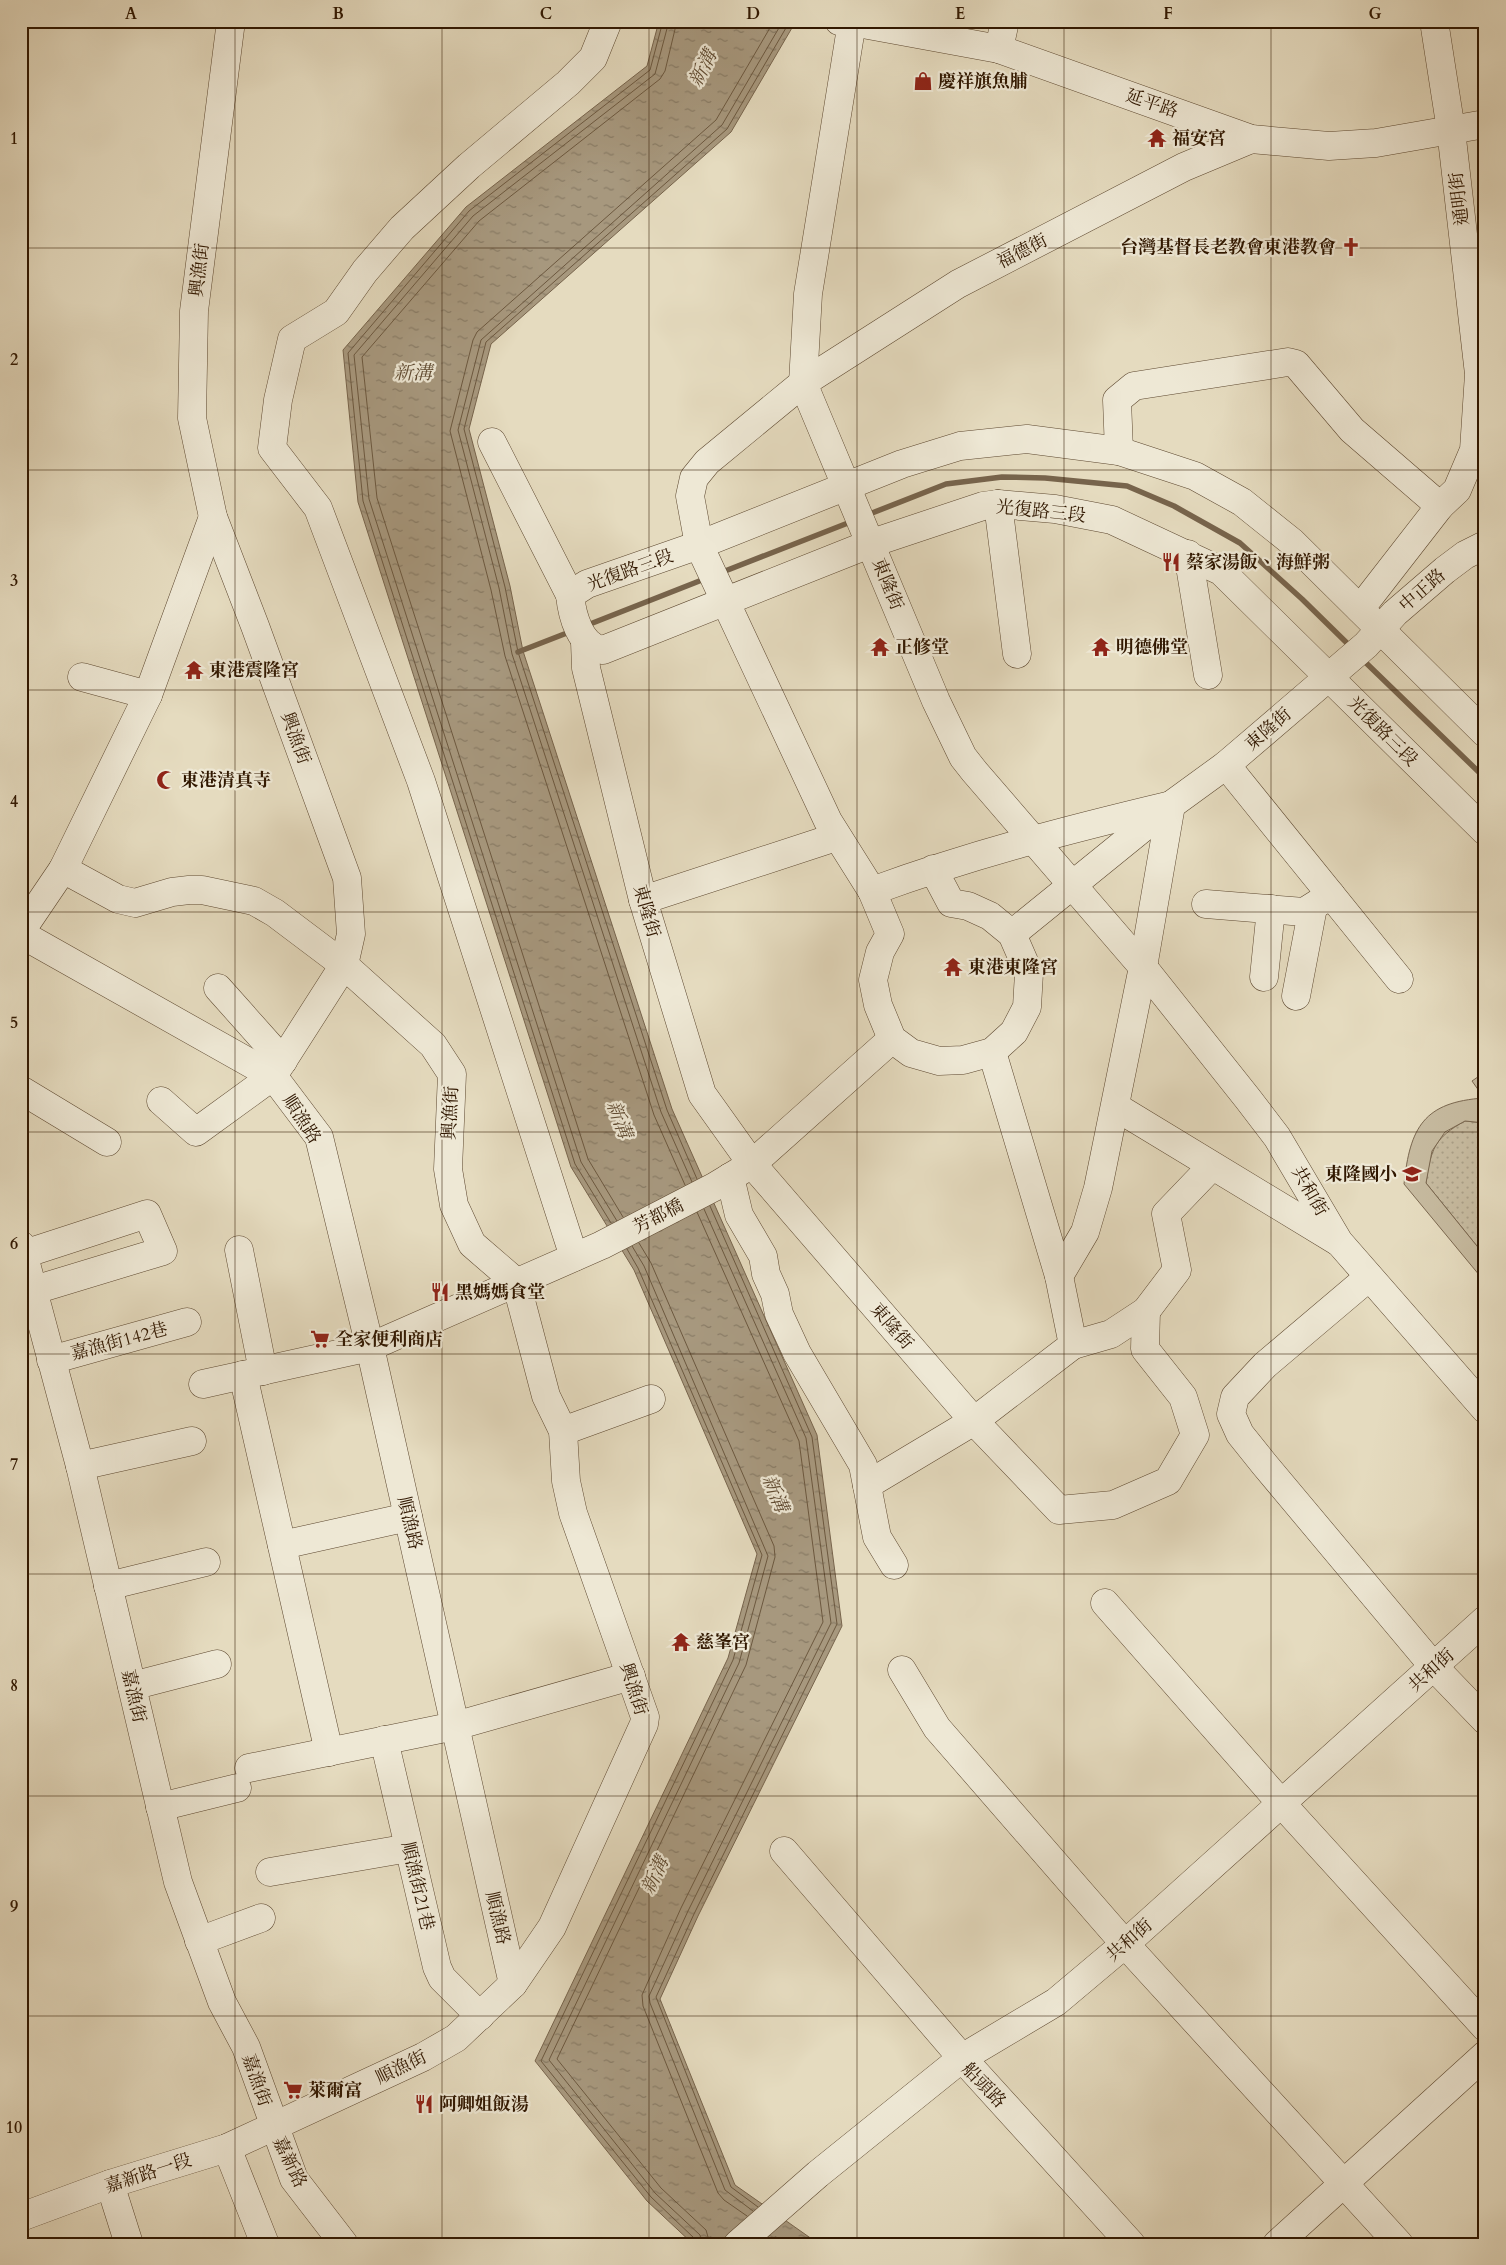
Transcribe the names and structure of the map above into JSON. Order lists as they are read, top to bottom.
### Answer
{
  "streets": {
    "street": [
      "延平路",
      "通明街",
      "福德街",
      "興漁街",
      "光復路三段",
      "東隆街",
      "中正路",
      "順漁路",
      "共和街",
      "芳都橋",
      "嘉漁街142巷",
      "嘉漁街",
      "順漁街21巷",
      "順漁街",
      "船頭路",
      "嘉新路",
      "嘉新路一段"
    ]
  },
  "crossings": [
    ["延平路", "通明街"],
    ["延平路", "福德街"],
    ["通明街", "光復路三段"],
    ["福德街", "光復路三段"],
    ["興漁街", "順漁路"],
    ["興漁街", "順漁街"],
    ["光復路三段", "東隆街"],
    ["光復路三段", "中正路"],
    ["東隆街", "中正路"],
    ["東隆街", "共和街"],
    ["東隆街", "芳都橋"],
    ["順漁路", "順漁街"],
    ["共和街", "船頭路"],
    ["嘉漁街142巷", "嘉漁街"],
    ["嘉漁街", "順漁街"],
    ["嘉漁街", "嘉新路"],
    ["嘉漁街", "嘉新路一段"],
    ["順漁街21巷", "順漁街"],
    ["順漁街", "嘉新路"],
    ["順漁街", "嘉新路一段"],
    ["嘉新路", "嘉新路一段"]
  ],
  "water": ["新溝"],
  "places": {
    "shop": ["慶祥旗魚脯"],
    "temple": [
      "福安宮",
      "正修堂",
      "明德佛堂",
      "東港震隆宮",
      "東港東隆宮",
      "慈峯宮"
    ],
    "church": ["台灣基督長老教會東港教會"],
    "restaurant": ["蔡家湯飯、海鮮粥", "黑媽媽食堂", "阿卿姐飯湯"],
    "mosque": ["東港清真寺"],
    "school or university": ["東隆國小"],
    "supermarket": ["全家便利商店", "萊爾富"]
  },
  "grid": {
    "columns": [
      "A",
      "B",
      "C",
      "D",
      "E",
      "F",
      "G"
    ],
    "rows": [
      "1",
      "2",
      "3",
      "4",
      "5",
      "6",
      "7",
      "8",
      "9",
      "10"
    ]
  }
}
